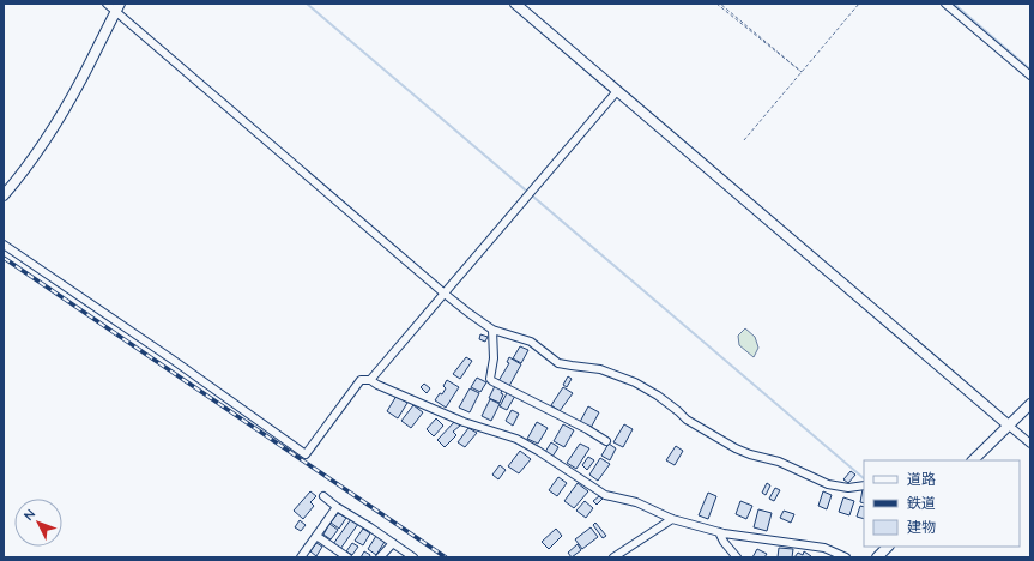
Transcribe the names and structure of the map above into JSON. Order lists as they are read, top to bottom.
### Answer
{
  "legend": ["道路", "鉄道", "建物"],
  "north": "top left"
}
